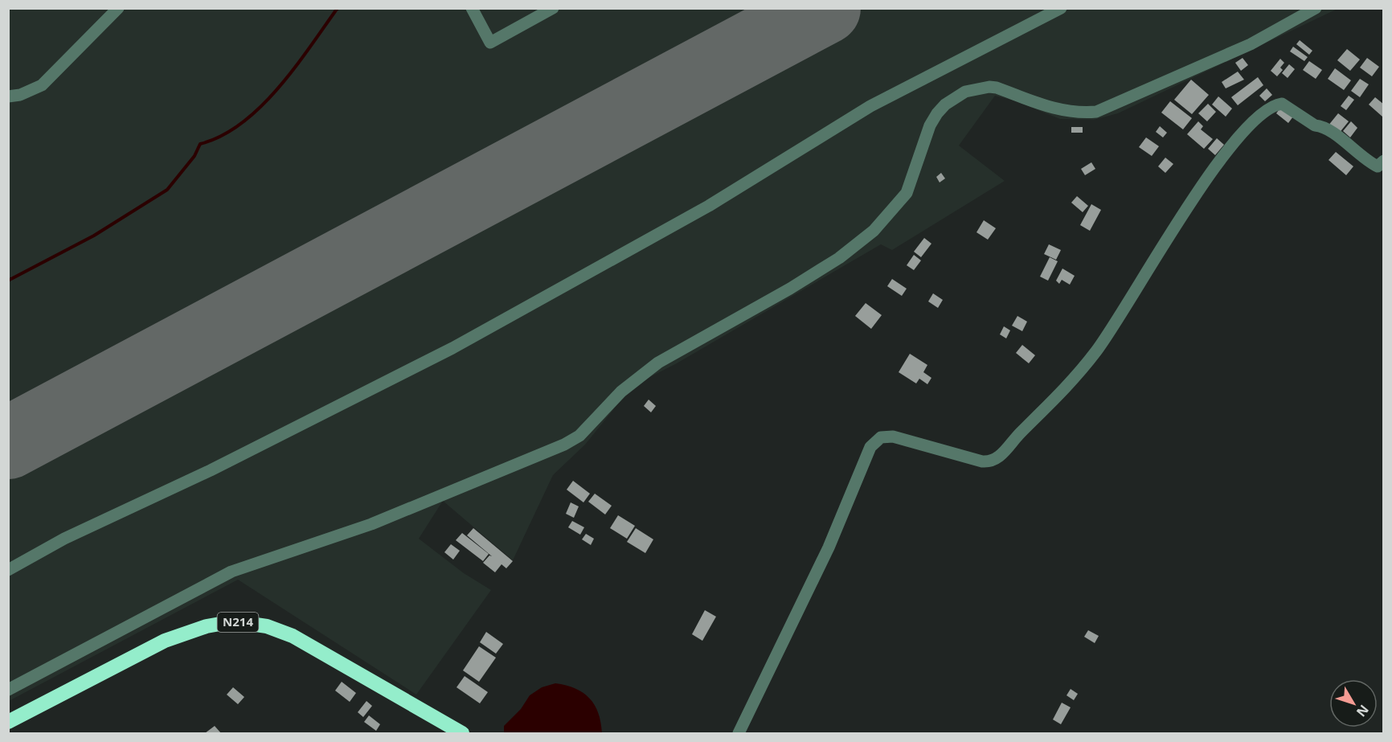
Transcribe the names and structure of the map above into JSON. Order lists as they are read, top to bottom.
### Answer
{
  "streets": {
    "highway": ["N214"]
  },
  "north": "bottom right"
}
